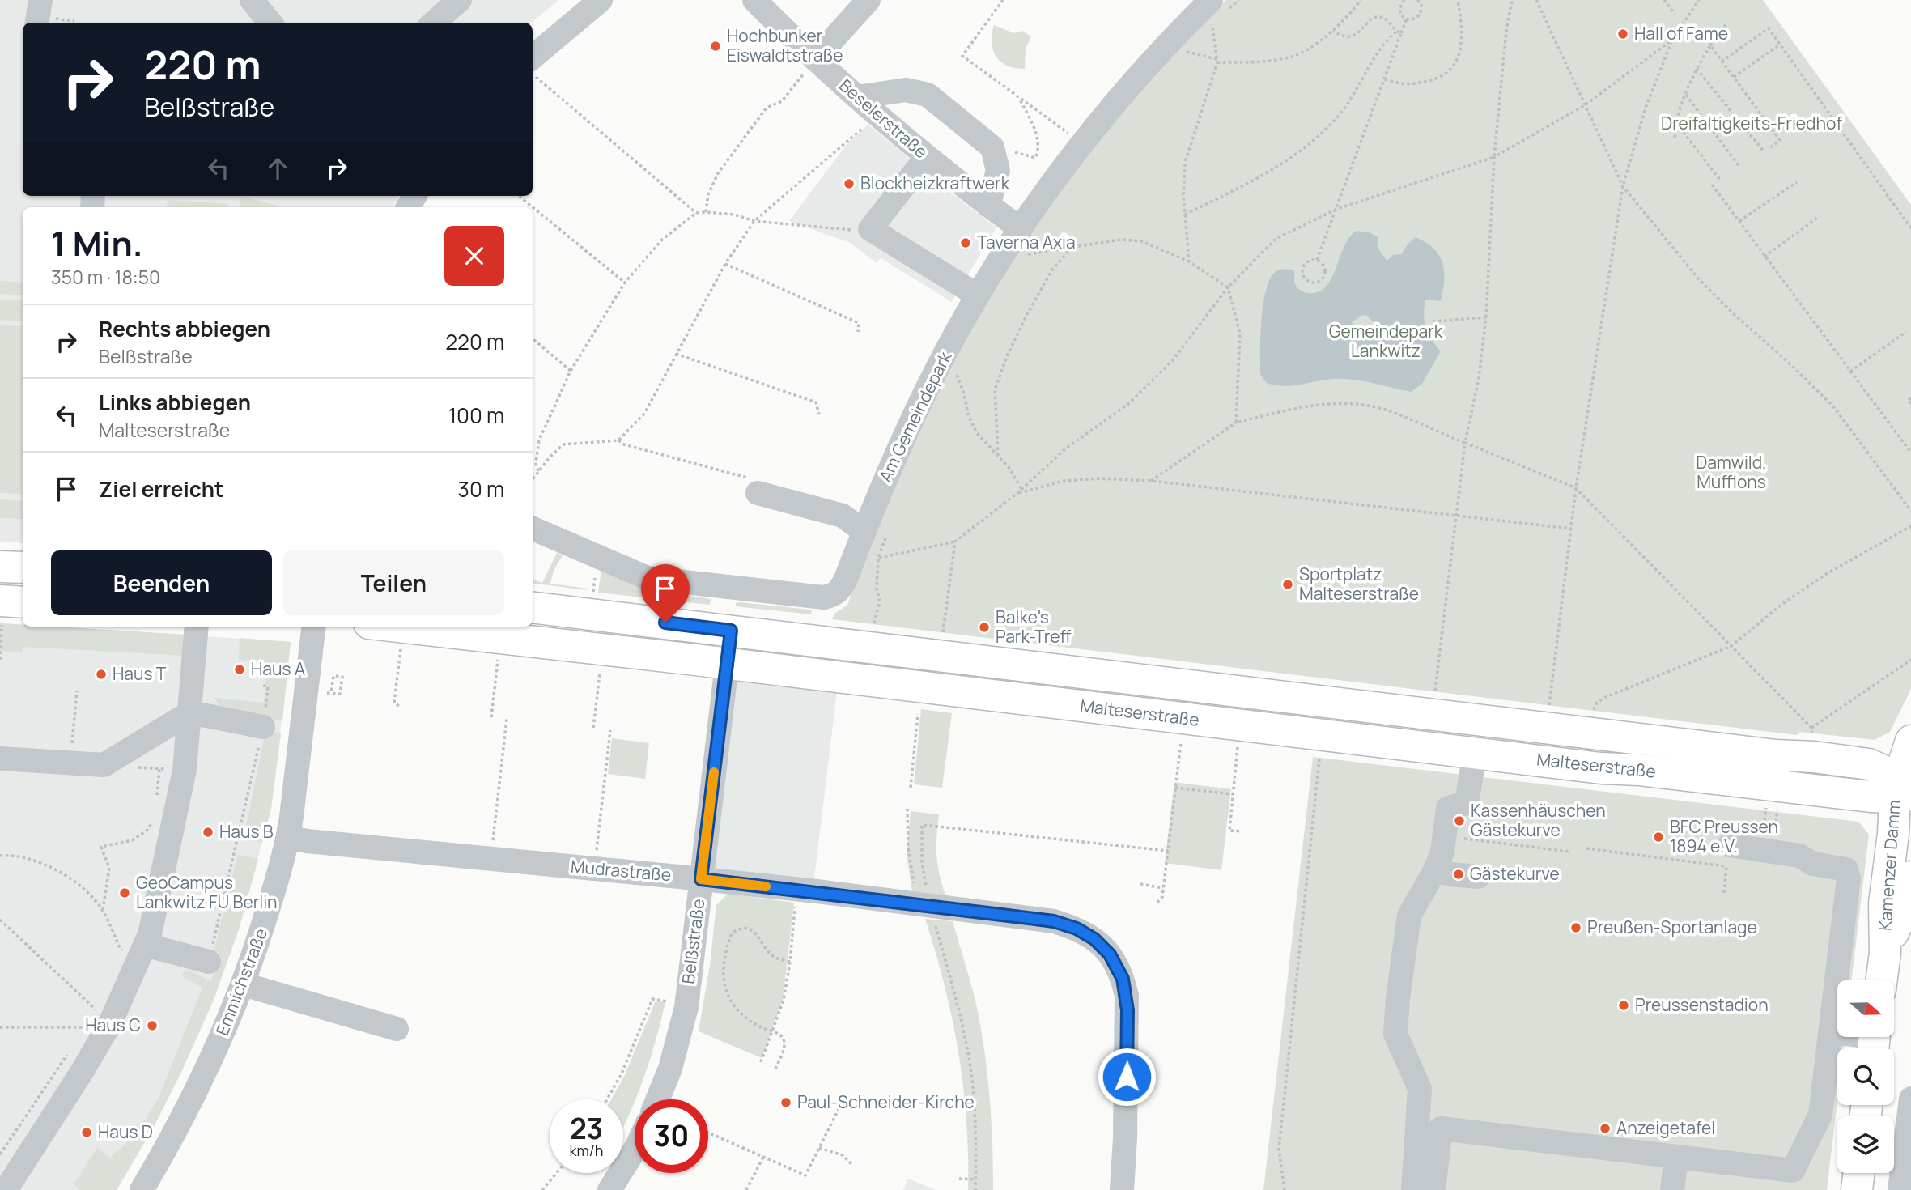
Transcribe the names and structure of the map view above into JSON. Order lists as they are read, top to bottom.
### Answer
{
  "streets": {
    "main road": ["Malteserstraße", "Kamenzer Damm"],
    "street": [
      "Beselerstraße",
      "Am Gemeindepark",
      "Mudrastraße",
      "Belßstraße",
      "Emmichstraße"
    ]
  },
  "crossings": [
    ["Beselerstraße", "Am Gemeindepark"],
    ["Malteserstraße", "Kamenzer Damm"],
    ["Malteserstraße", "Belßstraße"],
    ["Mudrastraße", "Belßstraße"],
    ["Mudrastraße", "Emmichstraße"]
  ],
  "parks": ["Dreifaltigkeits-Friedhof", "Gemeindepark Lankwitz", "Damwild, Mufflons"],
  "places": [
    "Hall of Fame",
    "Hochbunker Eiswaldtstraße",
    "Blockheizkraftwerk",
    "Taverna Axia",
    "Sportplatz Malteserstraße",
    "Balke's Park-Treff",
    "Haus A",
    "Haus T",
    "Kassenhäuschen Gästekurve",
    "Haus B",
    "BFC Preussen 1894 e.V.",
    "Gästekurve",
    "GeoCampus Lankwitz FU Berlin",
    "Preußen-Sportanlage",
    "Preussenstadion",
    "Haus C",
    "Paul-Schneider-Kirche",
    "Anzeigetafel",
    "Haus D"
  ],
  "north": "right",
  "page": {
    "turn": ["220 m", "Belßstraße"],
    "heading": ["1 Min.", "350 m · 18:50"],
    "list": [
      {
        "name": "Rechts abbiegen",
        "note": "Belßstraße",
        "value": "220 m"
      },
      {
        "name": "Links abbiegen",
        "note": "Malteserstraße",
        "value": "100 m"
      },
      {
        "name": "Ziel erreicht",
        "value": "30 m"
      }
    ],
    "buttons": ["Beenden", "Teilen"],
    "speed": "23 km/h",
    "limit": "30"
  }
}
